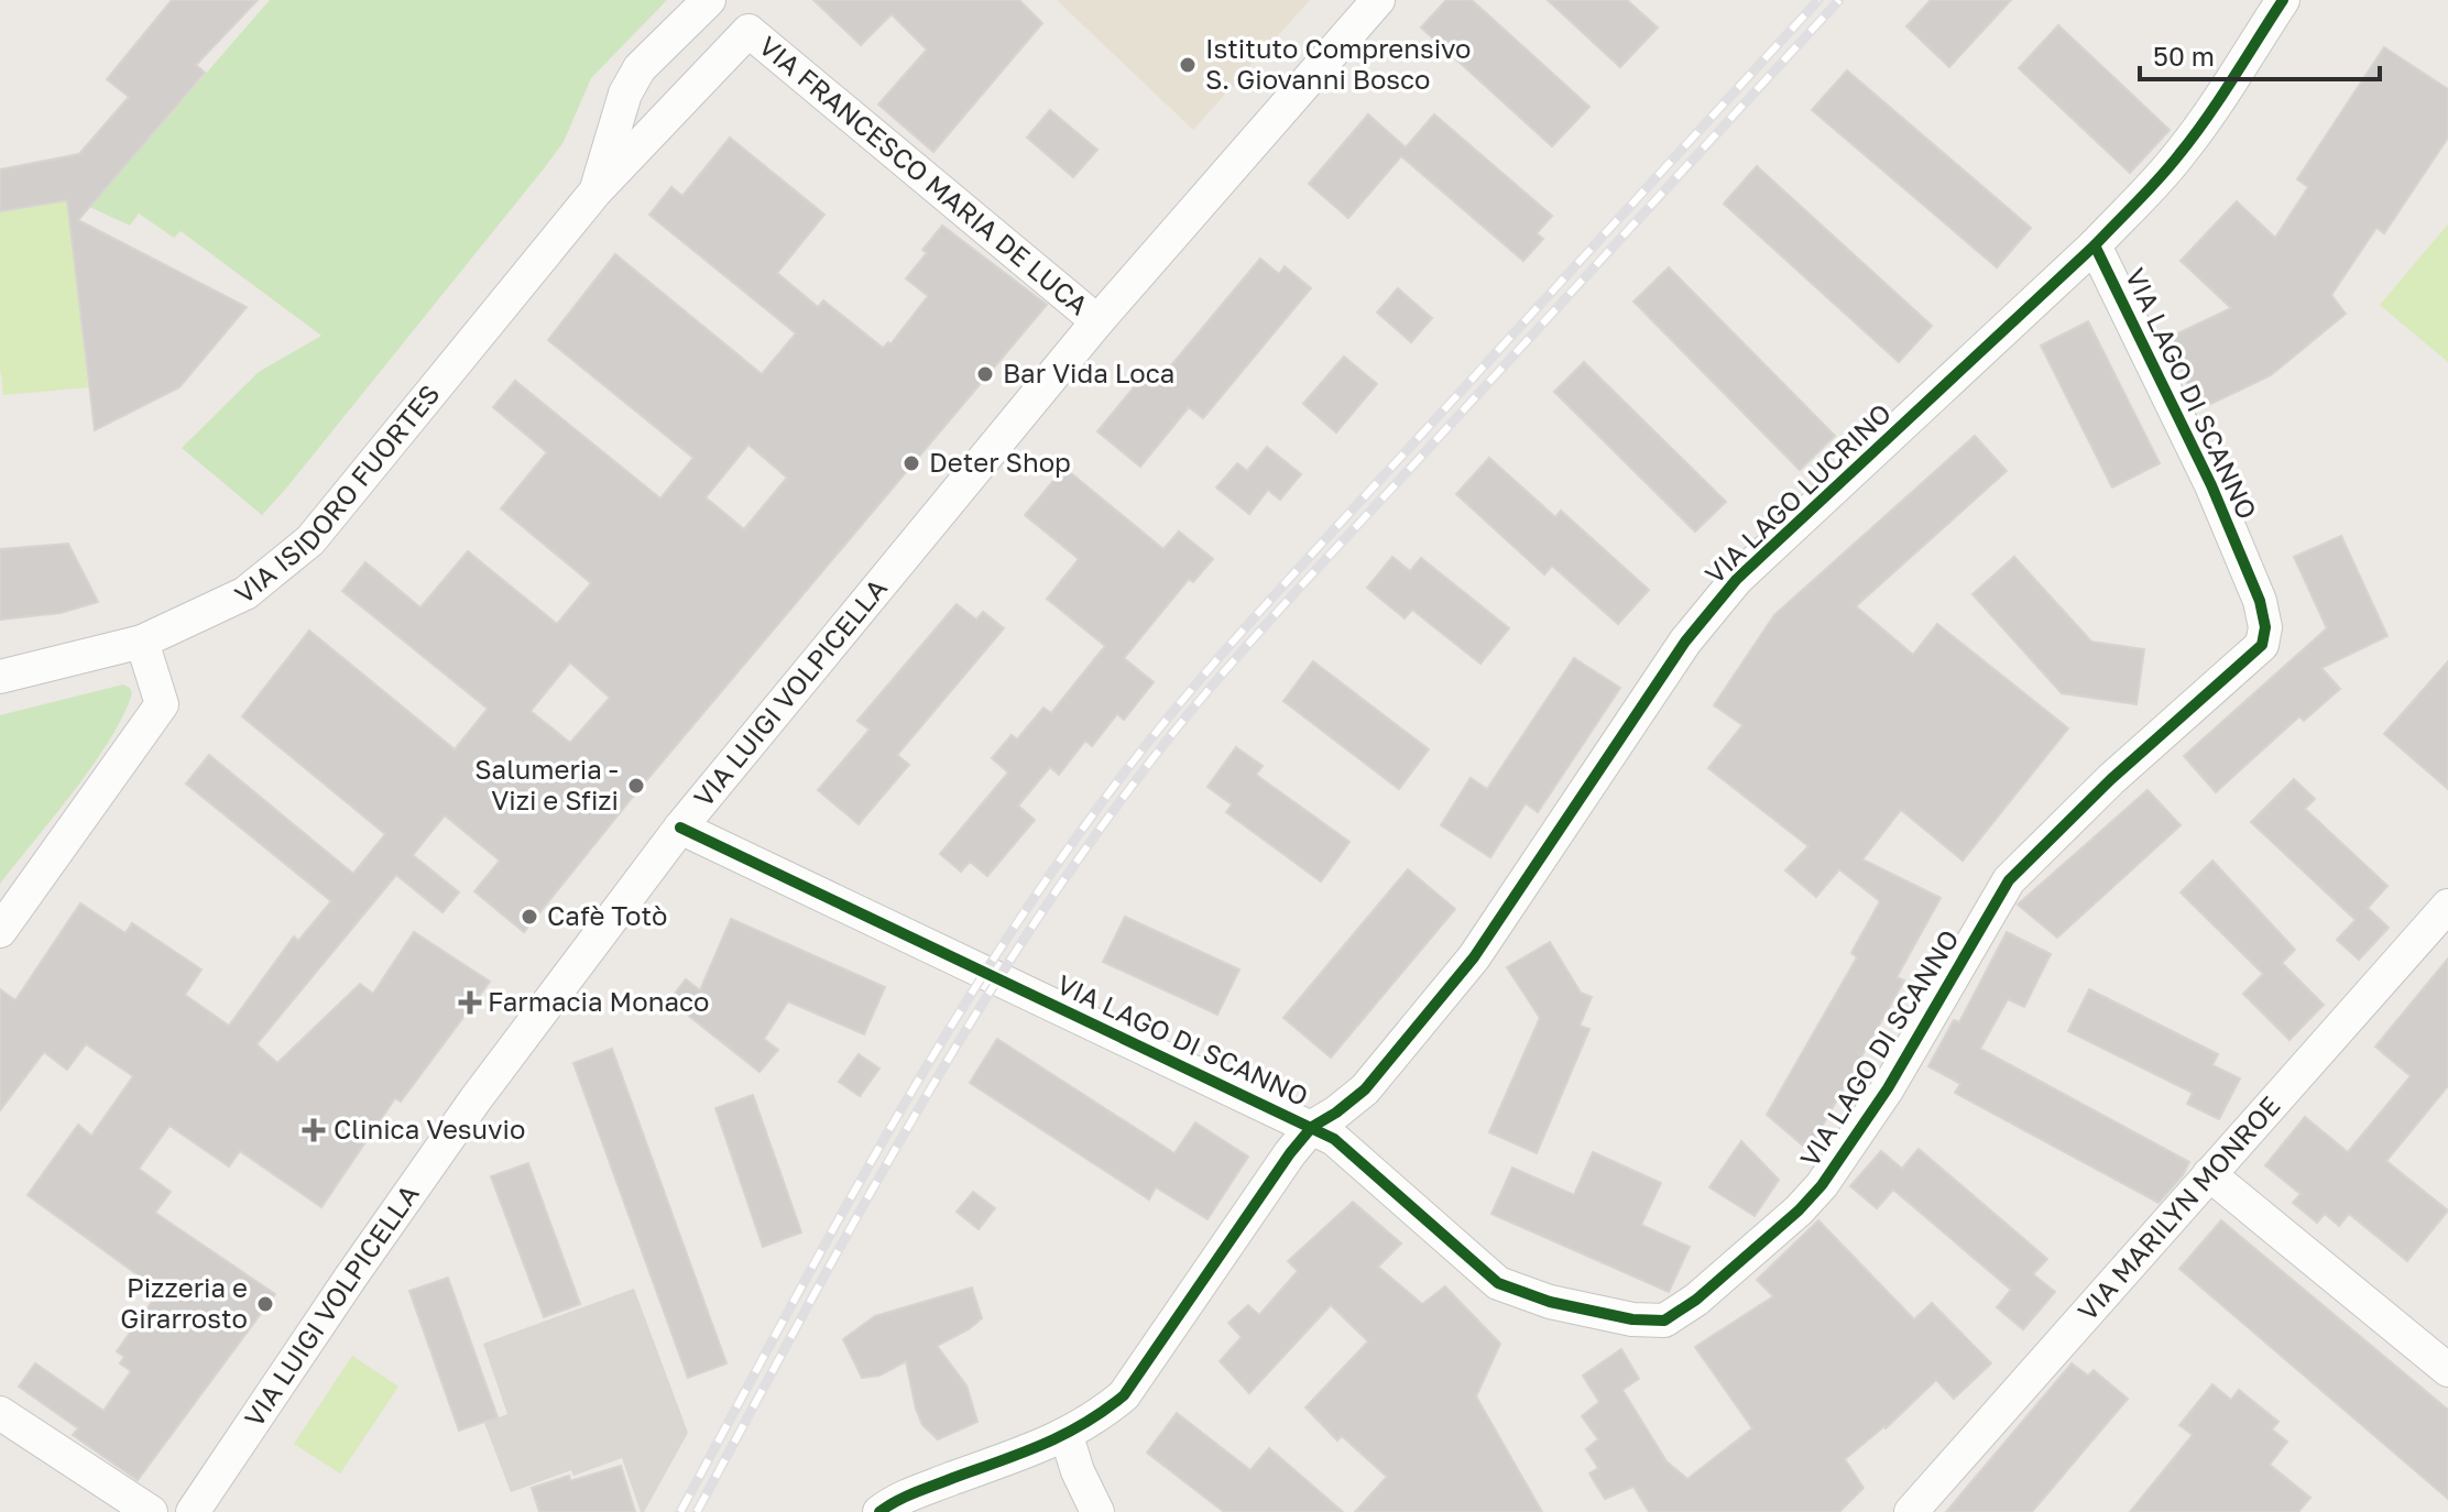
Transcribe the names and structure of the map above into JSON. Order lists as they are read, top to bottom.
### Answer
{
  "streets": {
    "street": [
      "VIA FRANCESCO MARIA DE LUCA",
      "VIA LAGO DI SCANNO",
      "VIA ISIDORO FUORTES",
      "VIA LAGO LUCRINO",
      "VIA LUIGI VOLPICELLA",
      "VIA MARILYN MONROE"
    ]
  },
  "crossings": [
    ["VIA FRANCESCO MARIA DE LUCA", "VIA ISIDORO FUORTES"],
    ["VIA FRANCESCO MARIA DE LUCA", "VIA LUIGI VOLPICELLA"],
    ["VIA LAGO DI SCANNO", "VIA LAGO LUCRINO"],
    ["VIA LAGO DI SCANNO", "VIA LUIGI VOLPICELLA"]
  ],
  "places": {
    "other": [
      "Istituto Comprensivo S. Giovanni Bosco",
      "Bar Vida Loca",
      "Deter Shop",
      "Salumeria - Vizi e Sfizi",
      "Cafè Totò",
      "Pizzeria e Girarrosto"
    ],
    "health": ["Farmacia Monaco", "Clinica Vesuvio"]
  },
  "scale_bar": "50 m"
}
